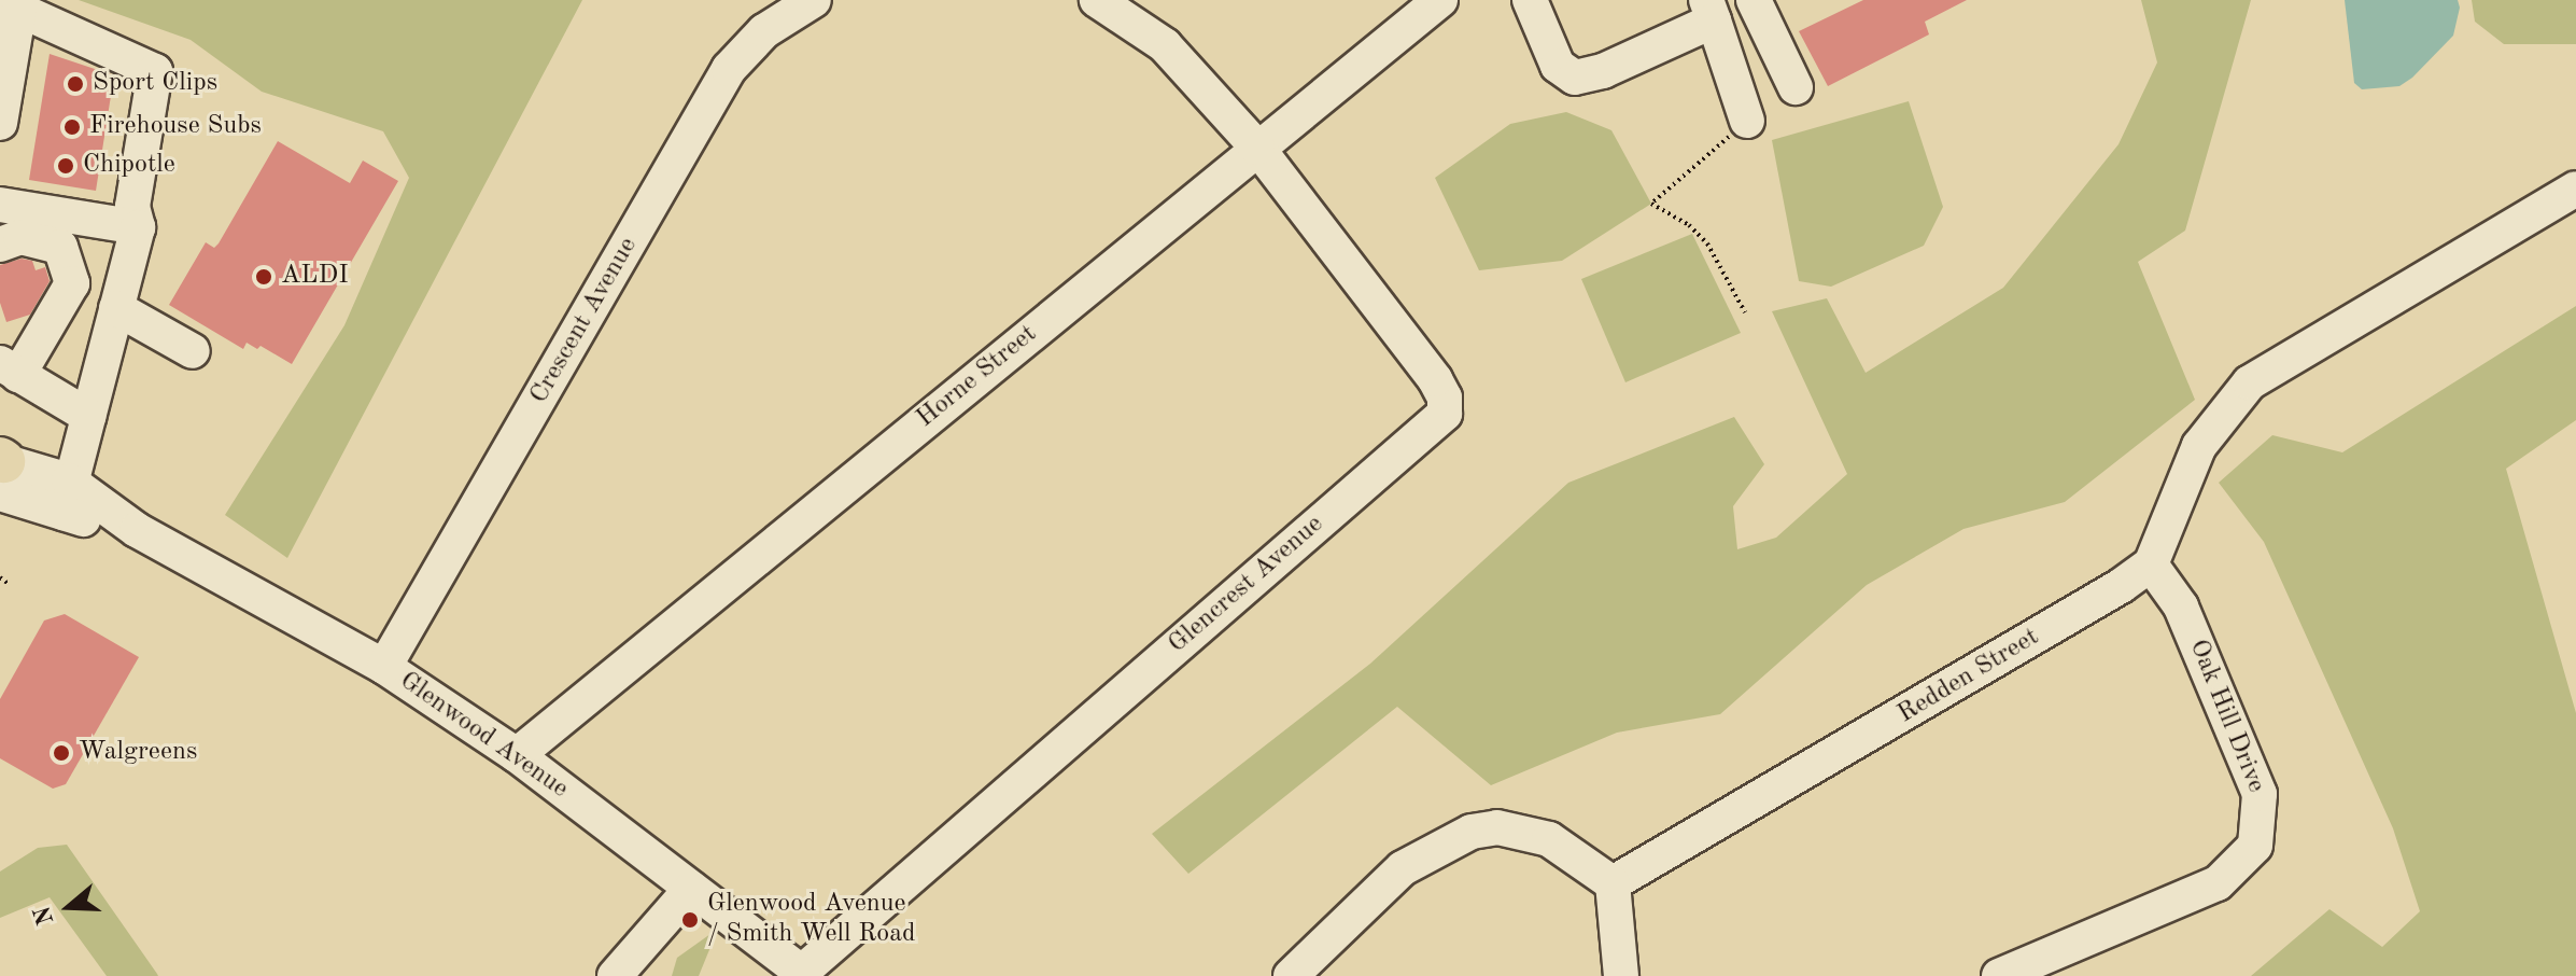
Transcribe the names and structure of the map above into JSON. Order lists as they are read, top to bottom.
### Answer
{
  "streets": {
    "street": [
      "Crescent Avenue",
      "Horne Street",
      "Glencrest Avenue",
      "Redden Street",
      "Oak Hill Drive",
      "Glenwood Avenue"
    ]
  },
  "crossings": [
    ["Crescent Avenue", "Glenwood Avenue"],
    ["Horne Street", "Glencrest Avenue"],
    ["Horne Street", "Glenwood Avenue"],
    ["Glencrest Avenue", "Glenwood Avenue"],
    ["Redden Street", "Oak Hill Drive"]
  ],
  "places": [
    "Sport Clips",
    "Firehouse Subs",
    "Chipotle",
    "ALDI",
    "Walgreens",
    "Glenwood Avenue / Smith Well Road"
  ],
  "north": "left"
}
